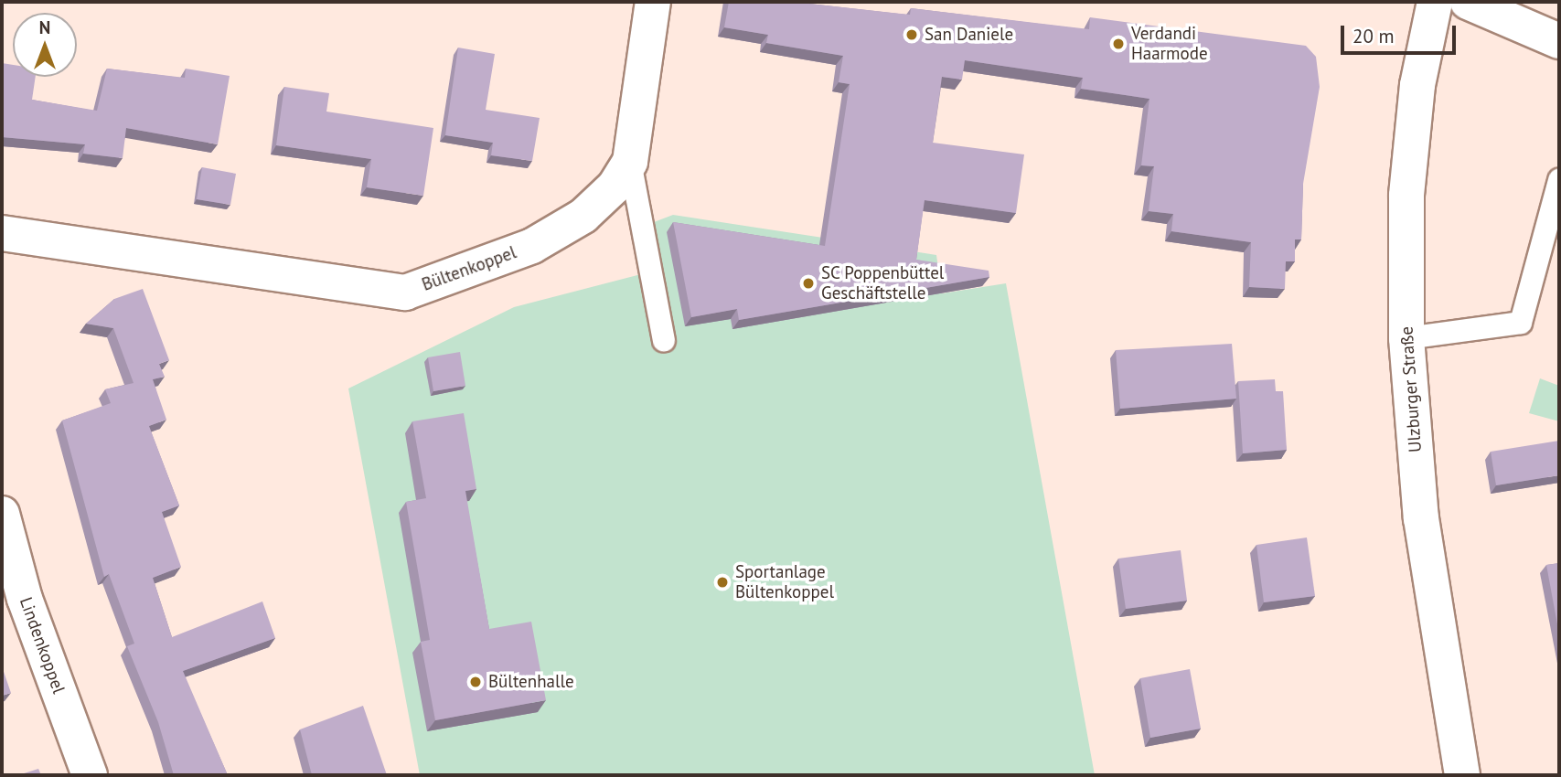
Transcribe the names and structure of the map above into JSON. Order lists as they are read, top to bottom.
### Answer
{
  "streets": {
    "street": ["Bültenkoppel", "Ulzburger Straße", "Lindenkoppel"]
  },
  "places": [
    "San Daniele",
    "Verdandi Haarmode",
    "SC Poppenbüttel Geschäftstelle",
    "Sportanlage Bültenkoppel",
    "Bültenhalle"
  ],
  "scale_bar": "20 m",
  "north": "top"
}
